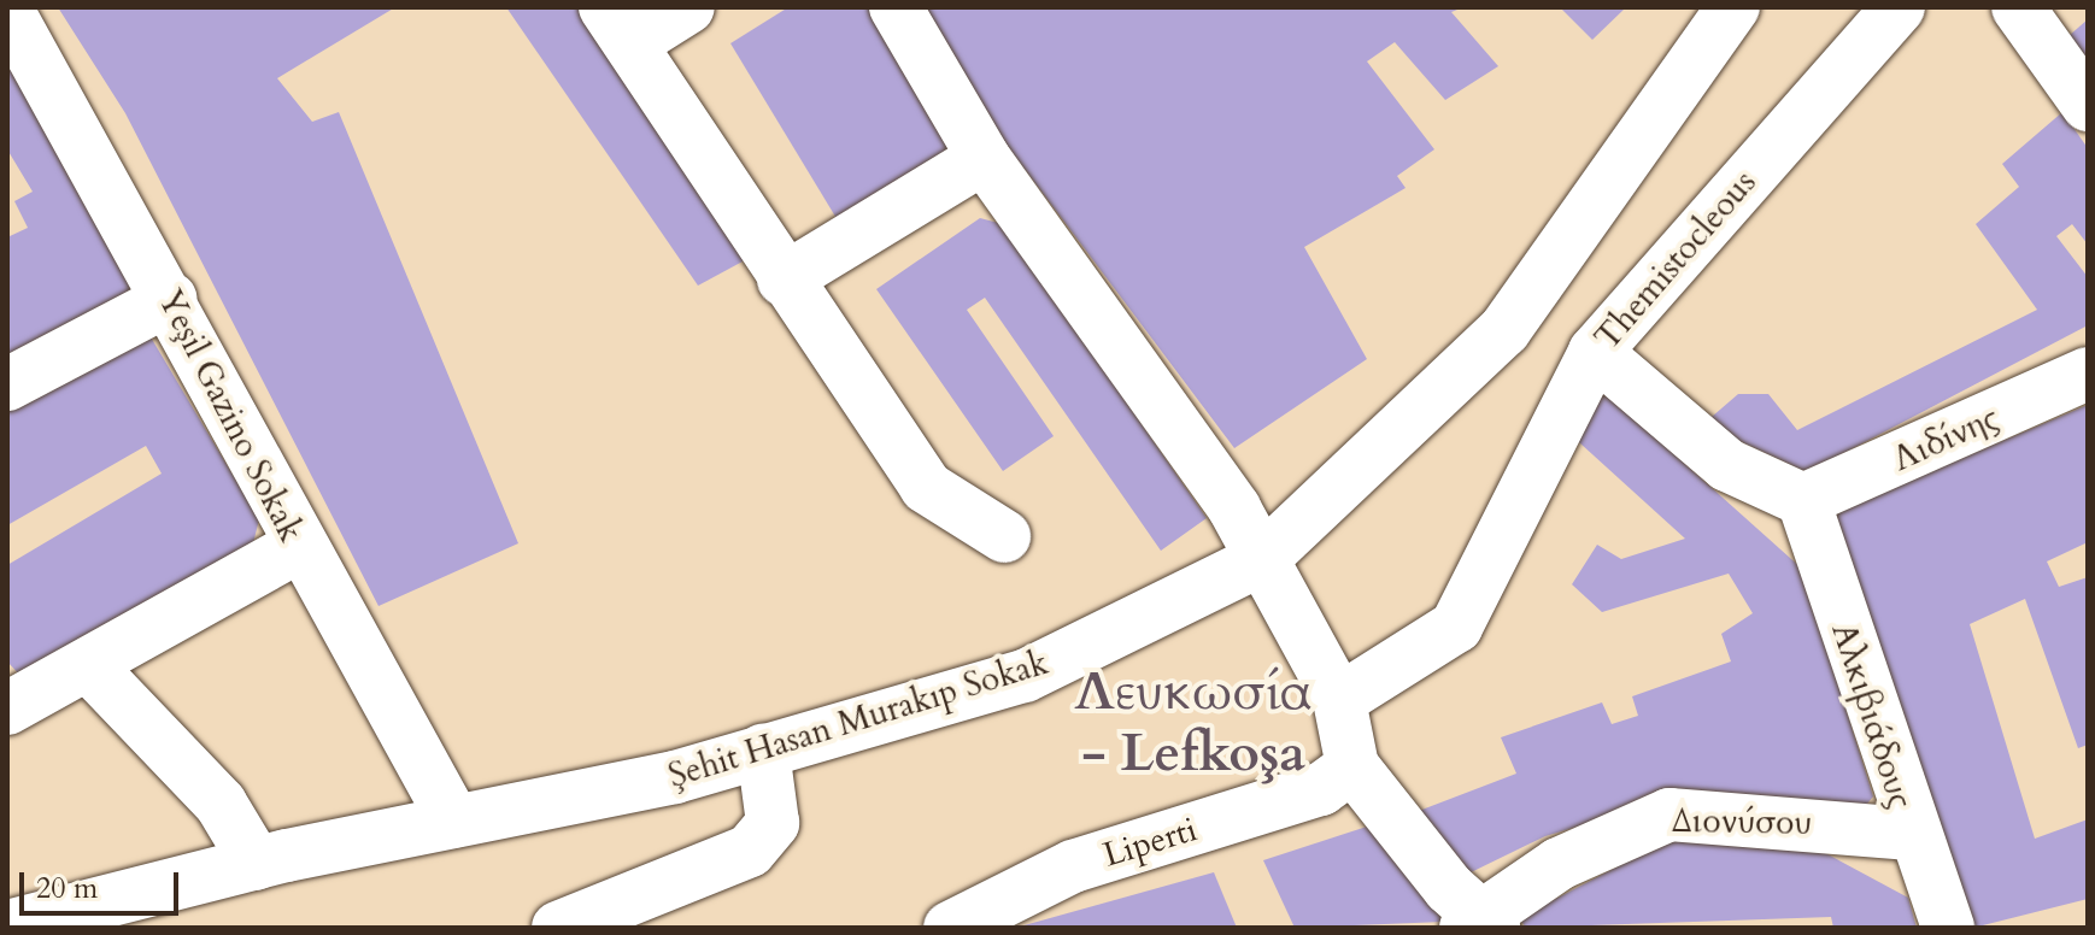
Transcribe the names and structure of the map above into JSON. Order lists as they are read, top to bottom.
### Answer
{
  "streets": {
    "street": [
      "Themistocleous",
      "Yeşil Gazino Sokak",
      "Λιδίνης",
      "Αλκιβιάδους",
      "Şehit Hasan Murakıp Sokak",
      "Διονύσου",
      "Liperti"
    ]
  },
  "crossings": [
    ["Yeşil Gazino Sokak", "Şehit Hasan Murakıp Sokak"],
    ["Λιδίνης", "Αλκιβιάδους"],
    ["Αλκιβιάδους", "Διονύσου"]
  ],
  "districts": ["Λευκωσία - Lefkoşa"],
  "scale_bar": "20 m"
}
